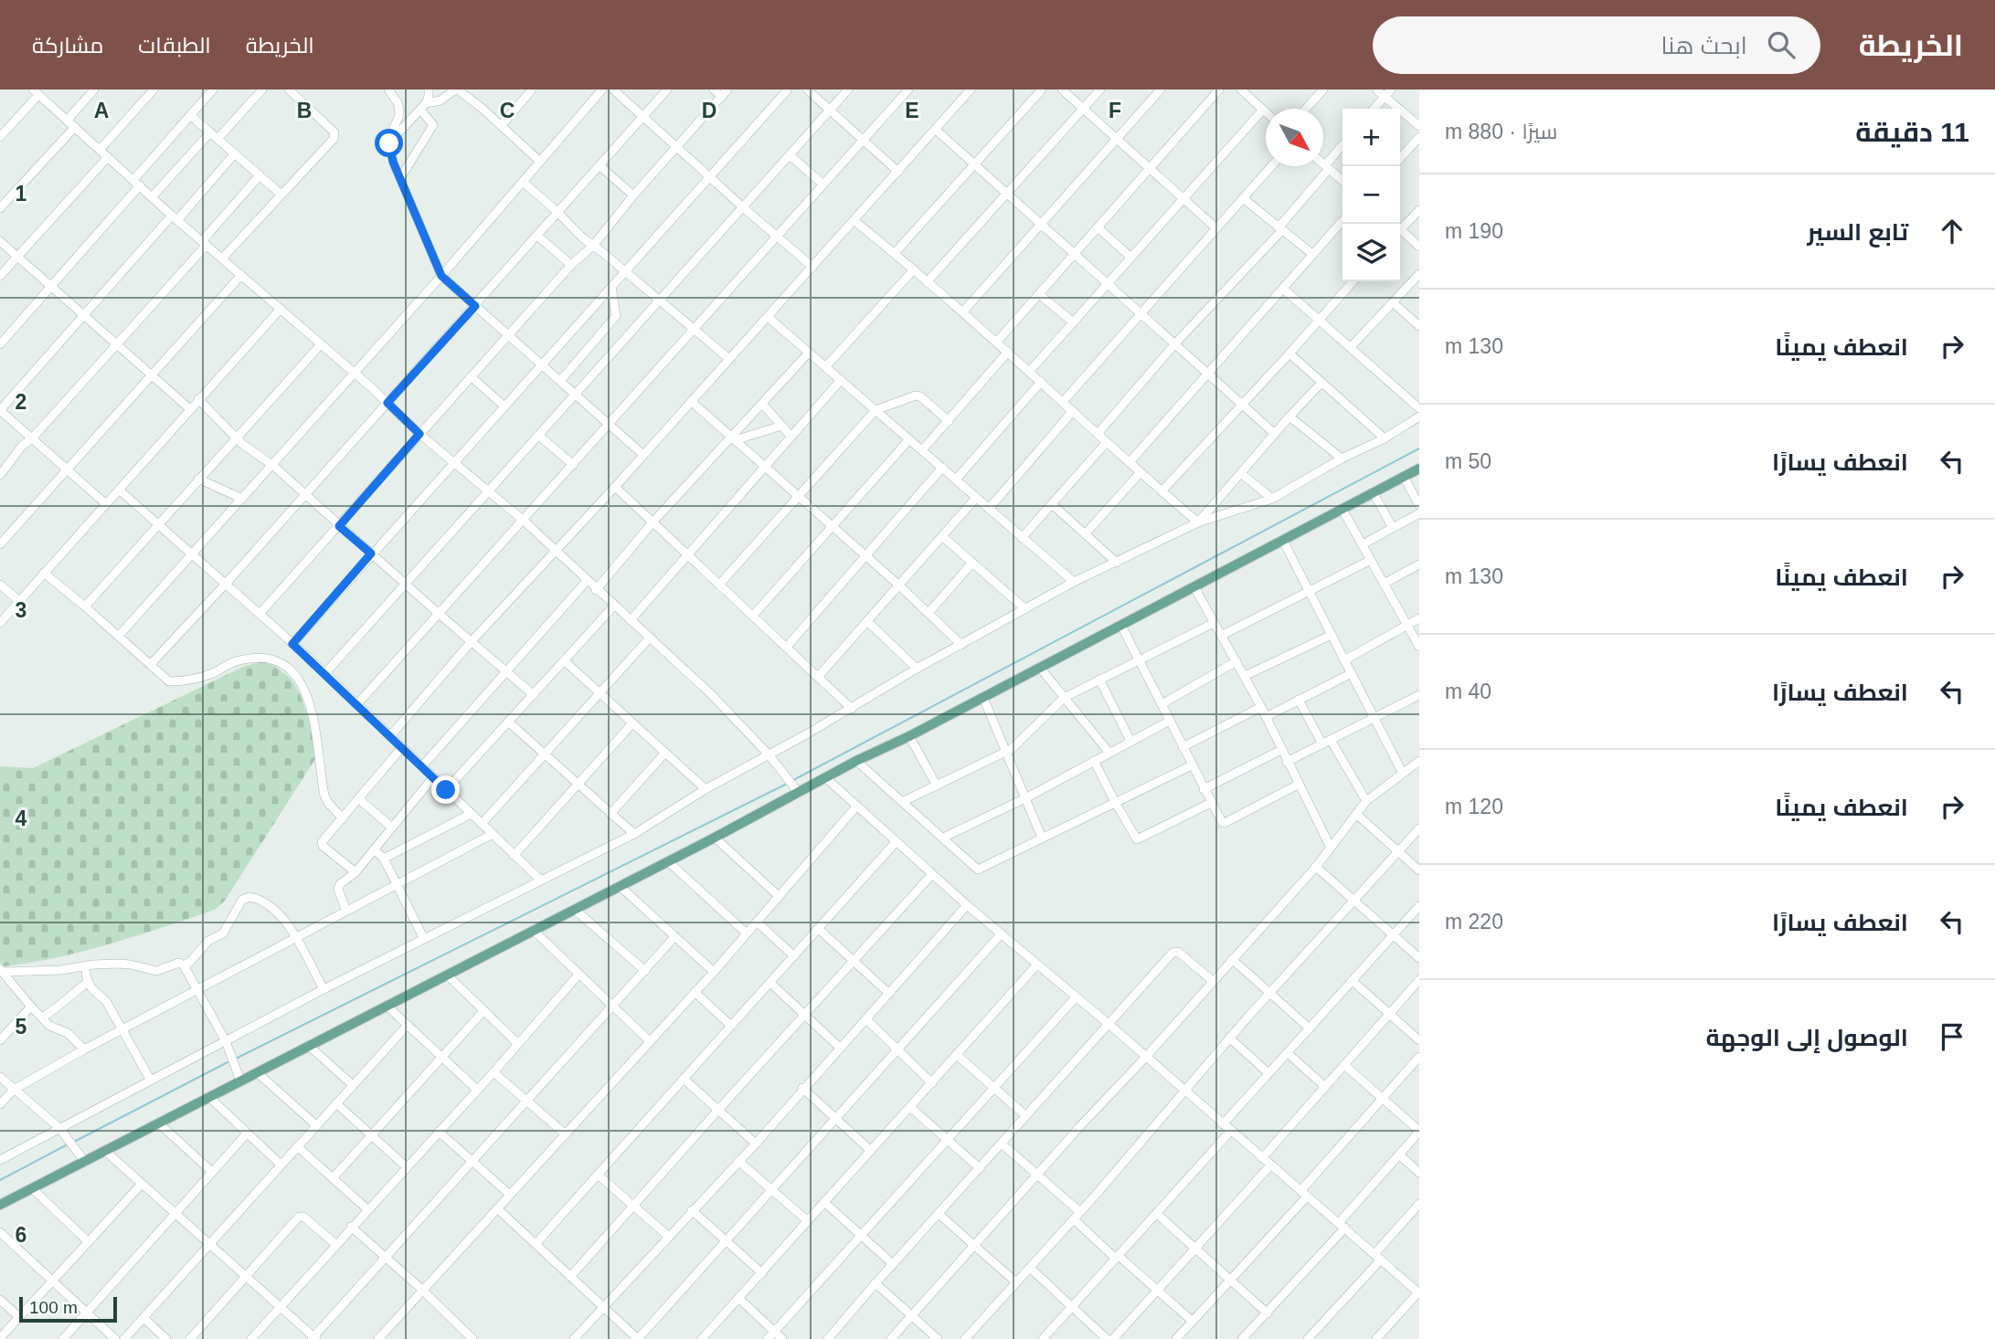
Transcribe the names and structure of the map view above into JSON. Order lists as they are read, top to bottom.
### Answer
{
  "scale_bar": "100 m",
  "north": "bottom right",
  "page": {
    "header": "الخريطة",
    "search": "ابحث هنا",
    "nav": ["الخريطة", "الطبقات", "مشاركة"],
    "heading": ["11 دقيقة", "سيرًا · 880 m"],
    "map_buttons": ["+", "−"],
    "list": [
      ["تابع السير", "190 m"],
      ["انعطف يمينًا", "130 m"],
      ["انعطف يسارًا", "50 m"],
      ["انعطف يمينًا", "130 m"],
      ["انعطف يسارًا", "40 m"],
      ["انعطف يمينًا", "120 m"],
      ["انعطف يسارًا", "220 m"],
      "الوصول إلى الوجهة"
    ],
    "scale": "100 m"
  },
  "grid": {
    "columns": [
      "A",
      "B",
      "C",
      "D",
      "E",
      "F"
    ],
    "rows": [
      "1",
      "2",
      "3",
      "4",
      "5",
      "6"
    ]
  }
}
